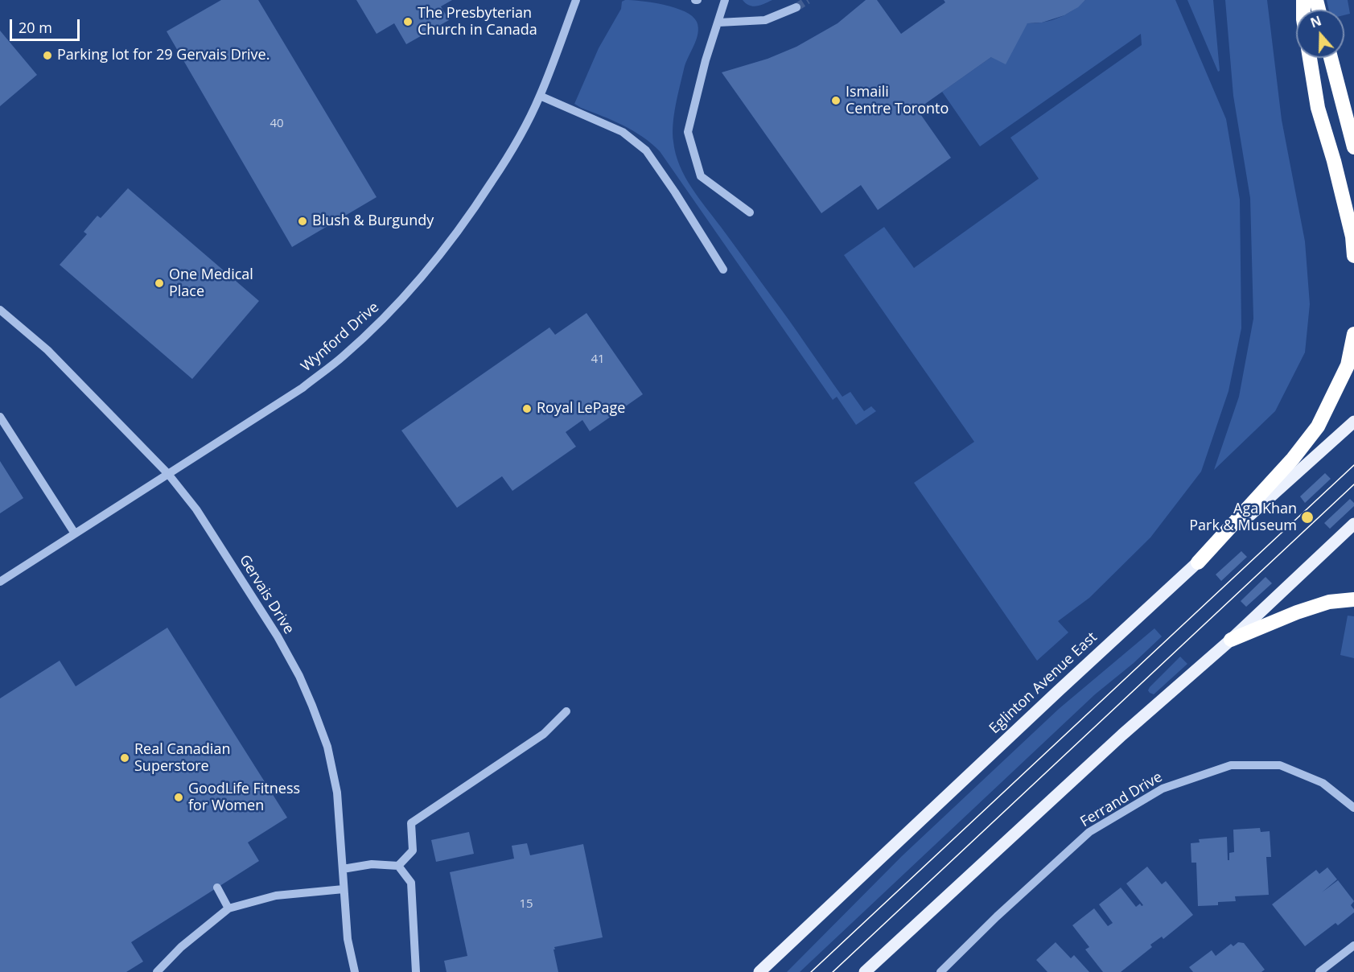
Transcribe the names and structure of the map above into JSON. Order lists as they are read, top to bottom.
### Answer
{
  "streets": {
    "main road": ["Eglinton Avenue East"],
    "street": ["Wynford Drive", "Gervais Drive", "Ferrand Drive"]
  },
  "crossings": [
    ["Wynford Drive", "Gervais Drive"]
  ],
  "places": [
    "The Presbyterian Church in Canada",
    "Parking lot for 29 Gervais Drive.",
    "Ismaili Centre Toronto",
    "Blush & Burgundy",
    "One Medical Place",
    "Royal LePage",
    "Aga Khan Park & Museum",
    "Real Canadian Superstore",
    "GoodLife Fitness for Women"
  ],
  "house_numbers": ["40", "41", "15"],
  "scale_bar": "20 m",
  "north": "top"
}
